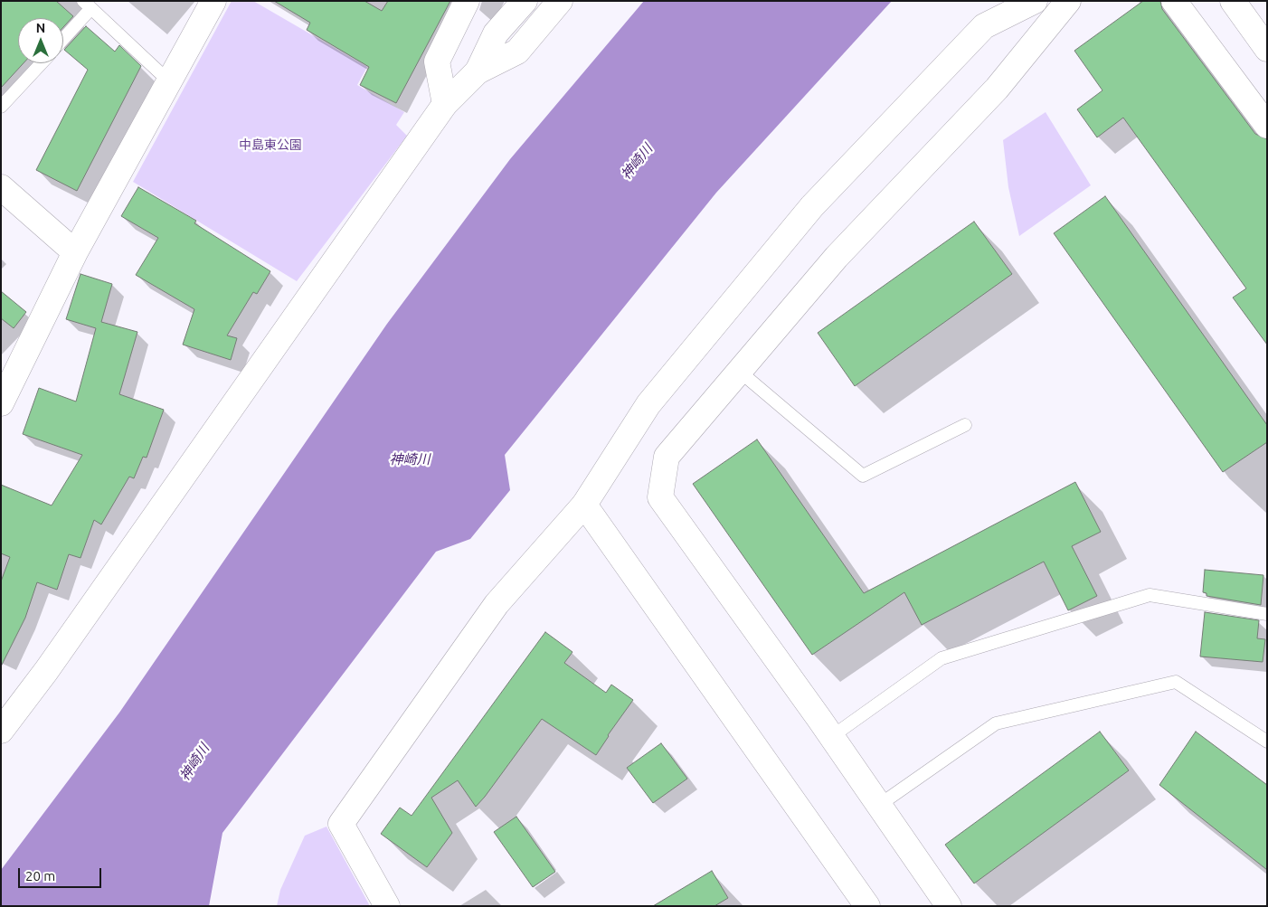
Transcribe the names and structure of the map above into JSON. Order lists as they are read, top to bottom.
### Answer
{
  "water": ["神崎川"],
  "parks": ["中島東公園"],
  "scale_bar": "20 m",
  "north": "top"
}
